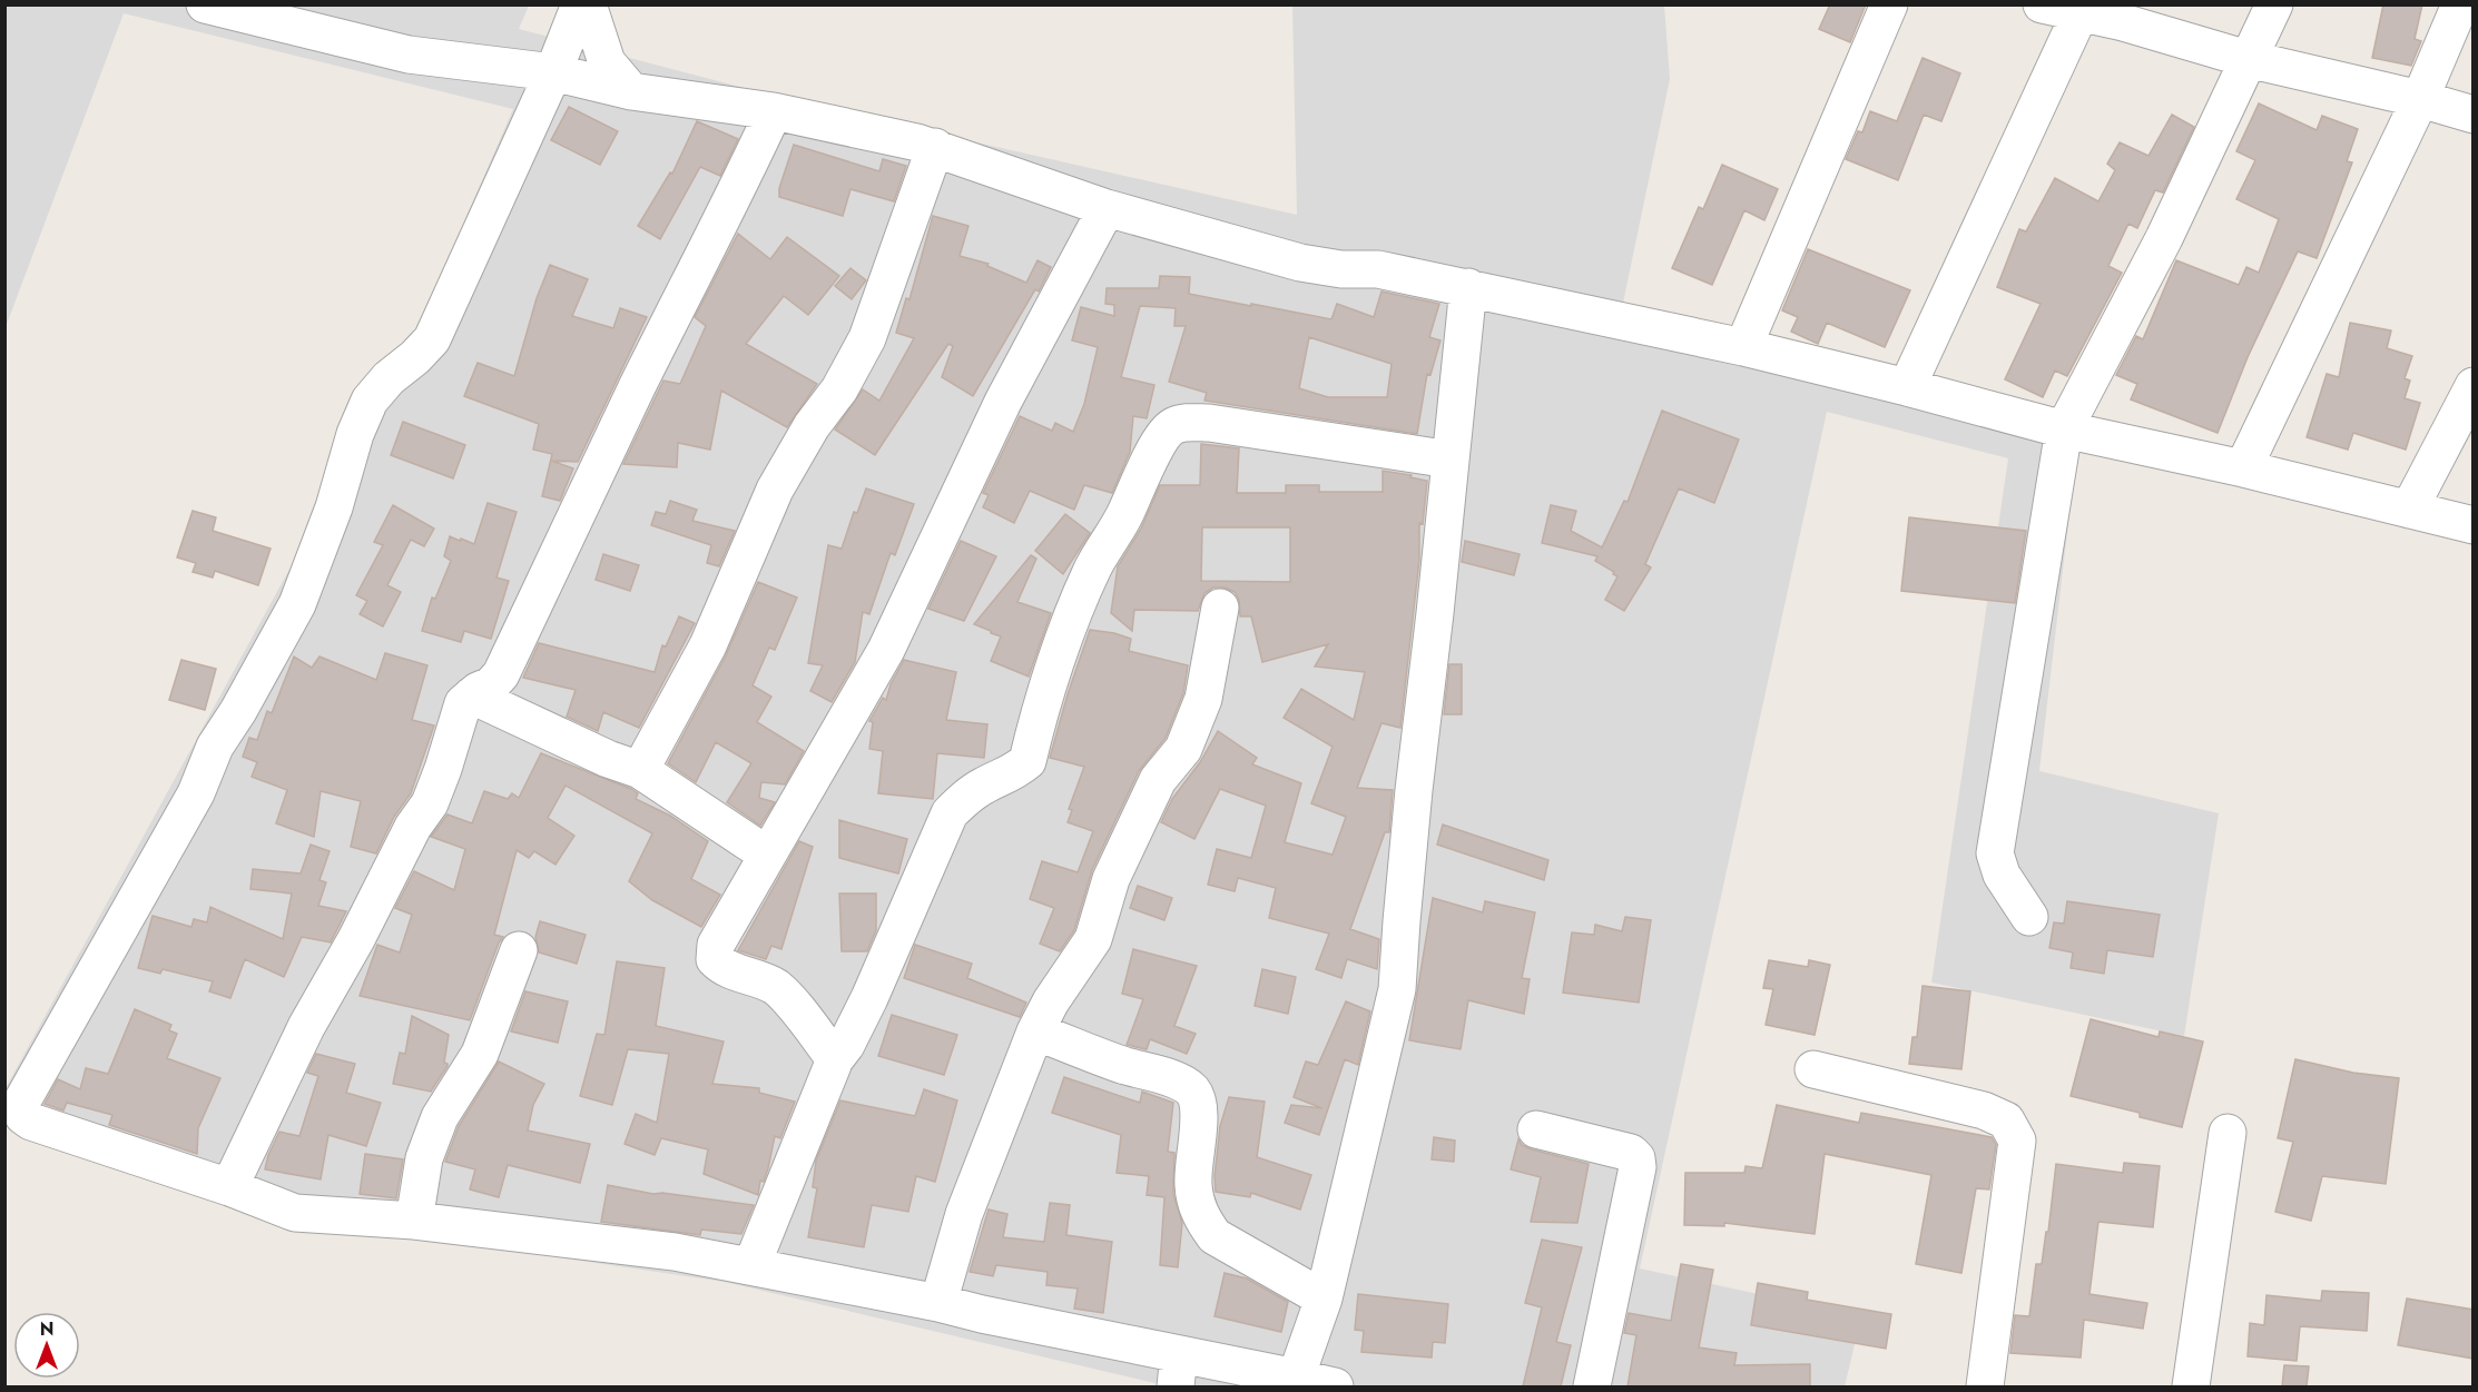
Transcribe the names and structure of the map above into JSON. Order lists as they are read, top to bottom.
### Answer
{
  "north": "top"
}
